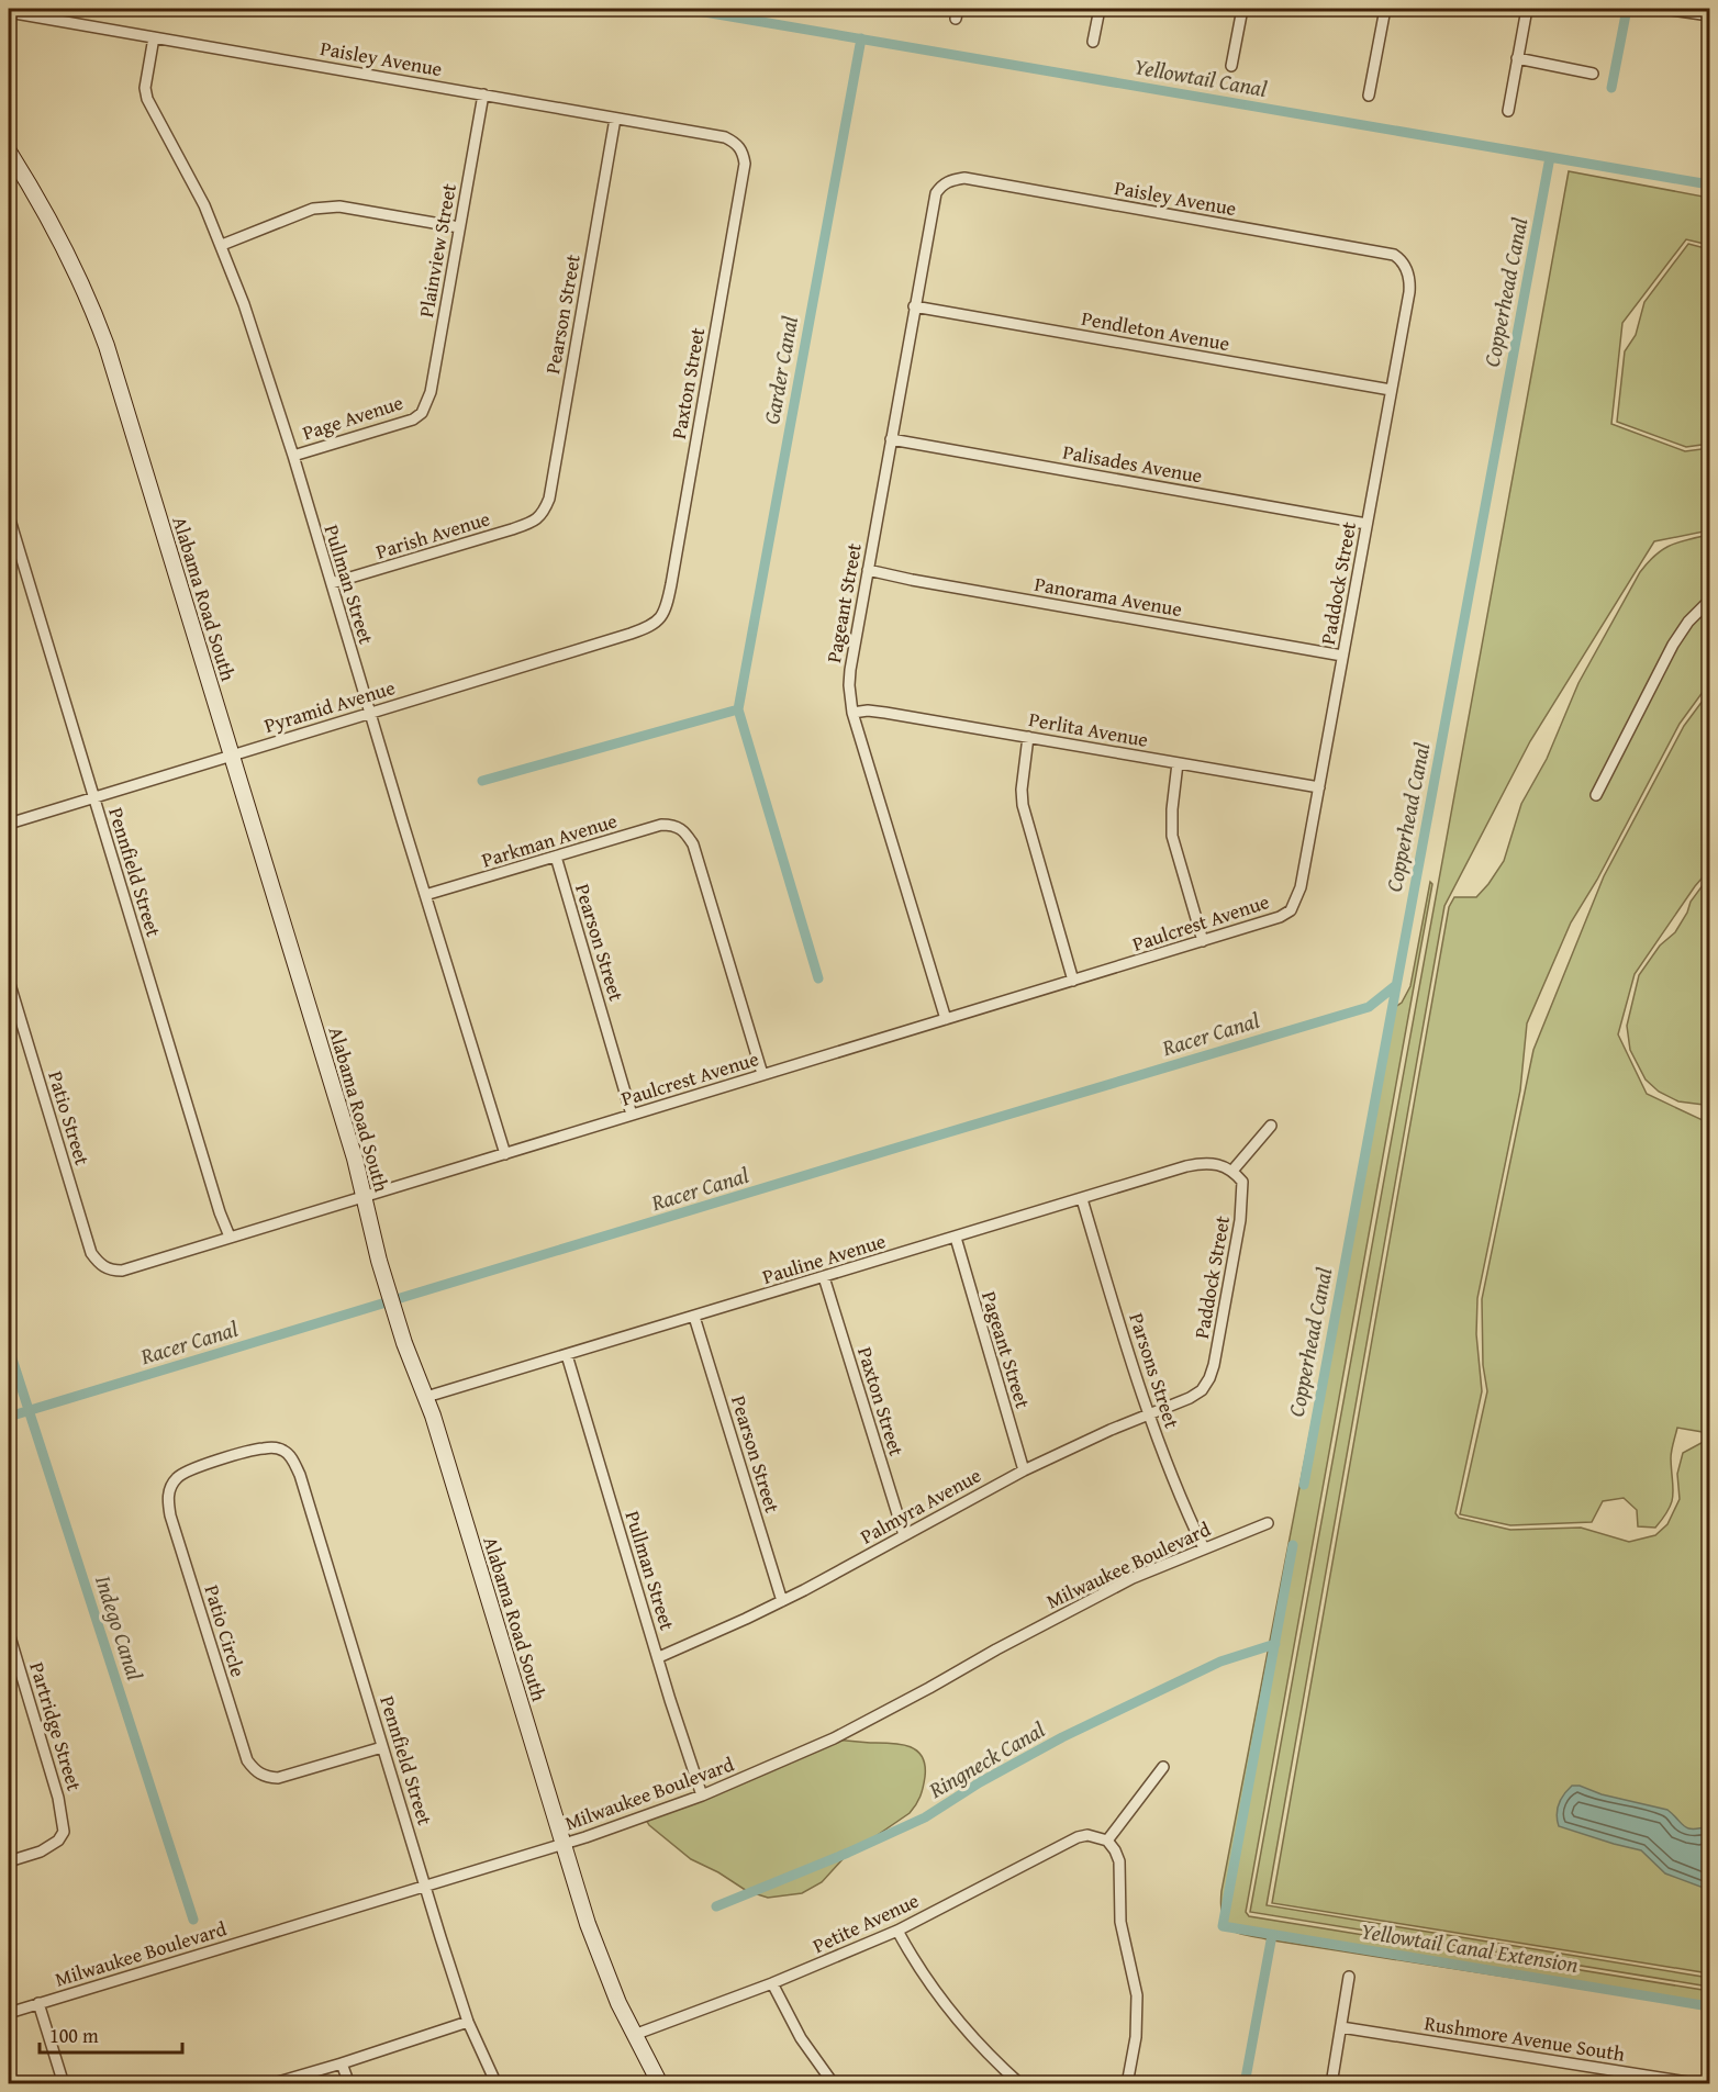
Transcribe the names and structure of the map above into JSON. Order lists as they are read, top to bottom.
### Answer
{
  "streets": {
    "street": [
      "Paisley Avenue",
      "Plainview Street",
      "Pearson Street",
      "Pendleton Avenue",
      "Paxton Street",
      "Page Avenue",
      "Palisades Avenue",
      "Parish Avenue",
      "Paddock Street",
      "Pullman Street",
      "Panorama Avenue",
      "Alabama Road South",
      "Pageant Street",
      "Pyramid Avenue",
      "Perlita Avenue",
      "Parkman Avenue",
      "Pennfield Street",
      "Paulcrest Avenue",
      "Patio Street",
      "Pauline Avenue",
      "Parsons Street",
      "Palmyra Avenue",
      "Milwaukee Boulevard",
      "Patio Circle",
      "Partridge Street",
      "Petite Avenue",
      "Rushmore Avenue South"
    ]
  },
  "crossings": [
    ["Paisley Avenue", "Plainview Street"],
    ["Paisley Avenue", "Pearson Street"],
    ["Paisley Avenue", "Paxton Street"],
    ["Paisley Avenue", "Paddock Street"],
    ["Paisley Avenue", "Pullman Street"],
    ["Paisley Avenue", "Pageant Street"],
    ["Plainview Street", "Page Avenue"],
    ["Pearson Street", "Parish Avenue"],
    ["Pearson Street", "Parkman Avenue"],
    ["Pearson Street", "Paulcrest Avenue"],
    ["Pearson Street", "Pauline Avenue"],
    ["Pearson Street", "Palmyra Avenue"],
    ["Pendleton Avenue", "Paddock Street"],
    ["Pendleton Avenue", "Pageant Street"],
    ["Paxton Street", "Pyramid Avenue"],
    ["Paxton Street", "Pauline Avenue"],
    ["Paxton Street", "Palmyra Avenue"],
    ["Page Avenue", "Pullman Street"],
    ["Palisades Avenue", "Paddock Street"],
    ["Palisades Avenue", "Pageant Street"],
    ["Parish Avenue", "Pullman Street"],
    ["Paddock Street", "Panorama Avenue"],
    ["Paddock Street", "Perlita Avenue"],
    ["Paddock Street", "Paulcrest Avenue"],
    ["Paddock Street", "Pauline Avenue"],
    ["Paddock Street", "Palmyra Avenue"],
    ["Pullman Street", "Pyramid Avenue"],
    ["Pullman Street", "Parkman Avenue"],
    ["Pullman Street", "Paulcrest Avenue"],
    ["Pullman Street", "Pauline Avenue"],
    ["Pullman Street", "Palmyra Avenue"],
    ["Pullman Street", "Milwaukee Boulevard"],
    ["Panorama Avenue", "Pageant Street"],
    ["Alabama Road South", "Pyramid Avenue"],
    ["Alabama Road South", "Paulcrest Avenue"],
    ["Alabama Road South", "Pauline Avenue"],
    ["Alabama Road South", "Milwaukee Boulevard"],
    ["Alabama Road South", "Petite Avenue"],
    ["Pageant Street", "Perlita Avenue"],
    ["Pageant Street", "Paulcrest Avenue"],
    ["Pageant Street", "Pauline Avenue"],
    ["Pageant Street", "Palmyra Avenue"],
    ["Pyramid Avenue", "Pennfield Street"],
    ["Parkman Avenue", "Paulcrest Avenue"],
    ["Pennfield Street", "Paulcrest Avenue"],
    ["Pennfield Street", "Milwaukee Boulevard"],
    ["Pennfield Street", "Patio Circle"],
    ["Paulcrest Avenue", "Patio Street"],
    ["Pauline Avenue", "Parsons Street"],
    ["Parsons Street", "Palmyra Avenue"],
    ["Parsons Street", "Milwaukee Boulevard"]
  ],
  "water": [
    "Yellowtail Canal",
    "Copperhead Canal",
    "Garder Canal",
    "Racer Canal",
    "Indego Canal",
    "Ringneck Canal",
    "Yellowtail Canal Extension"
  ],
  "scale_bar": "100 m"
}
